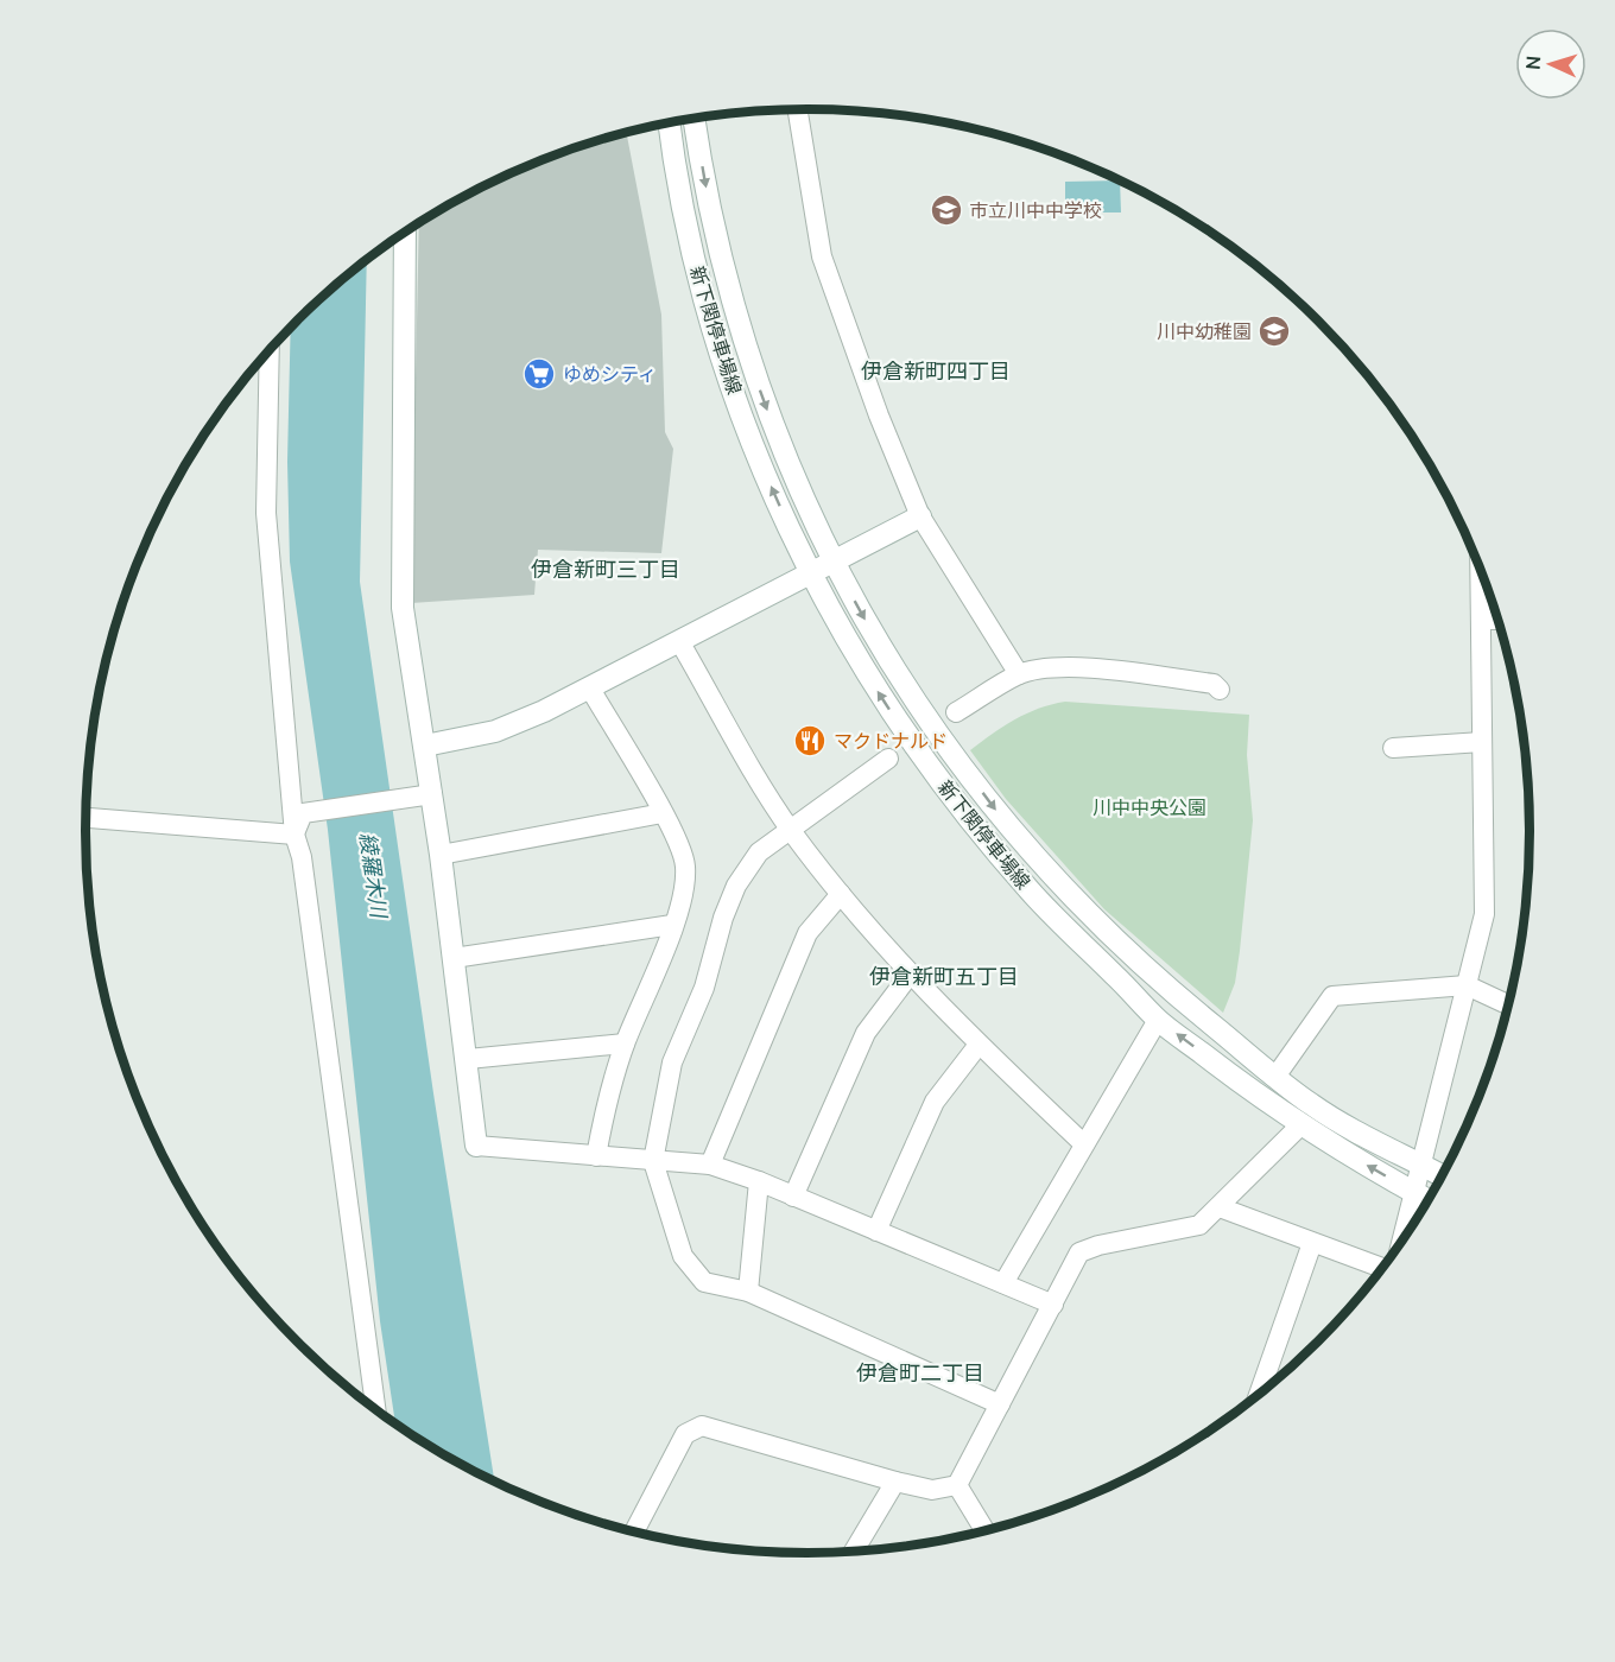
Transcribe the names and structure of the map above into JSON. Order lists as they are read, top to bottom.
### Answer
{
  "streets": {
    "main road": ["新下関停車場線"]
  },
  "districts": [
    "伊倉新町四丁目",
    "伊倉新町三丁目",
    "伊倉新町五丁目",
    "伊倉町二丁目"
  ],
  "water": ["綾羅木川"],
  "parks": ["川中中央公園"],
  "places": {
    "school or university": ["市立川中中学校", "川中幼稚園"],
    "supermarket": ["ゆめシティ"],
    "restaurant": ["マクドナルド"]
  },
  "north": "left"
}
